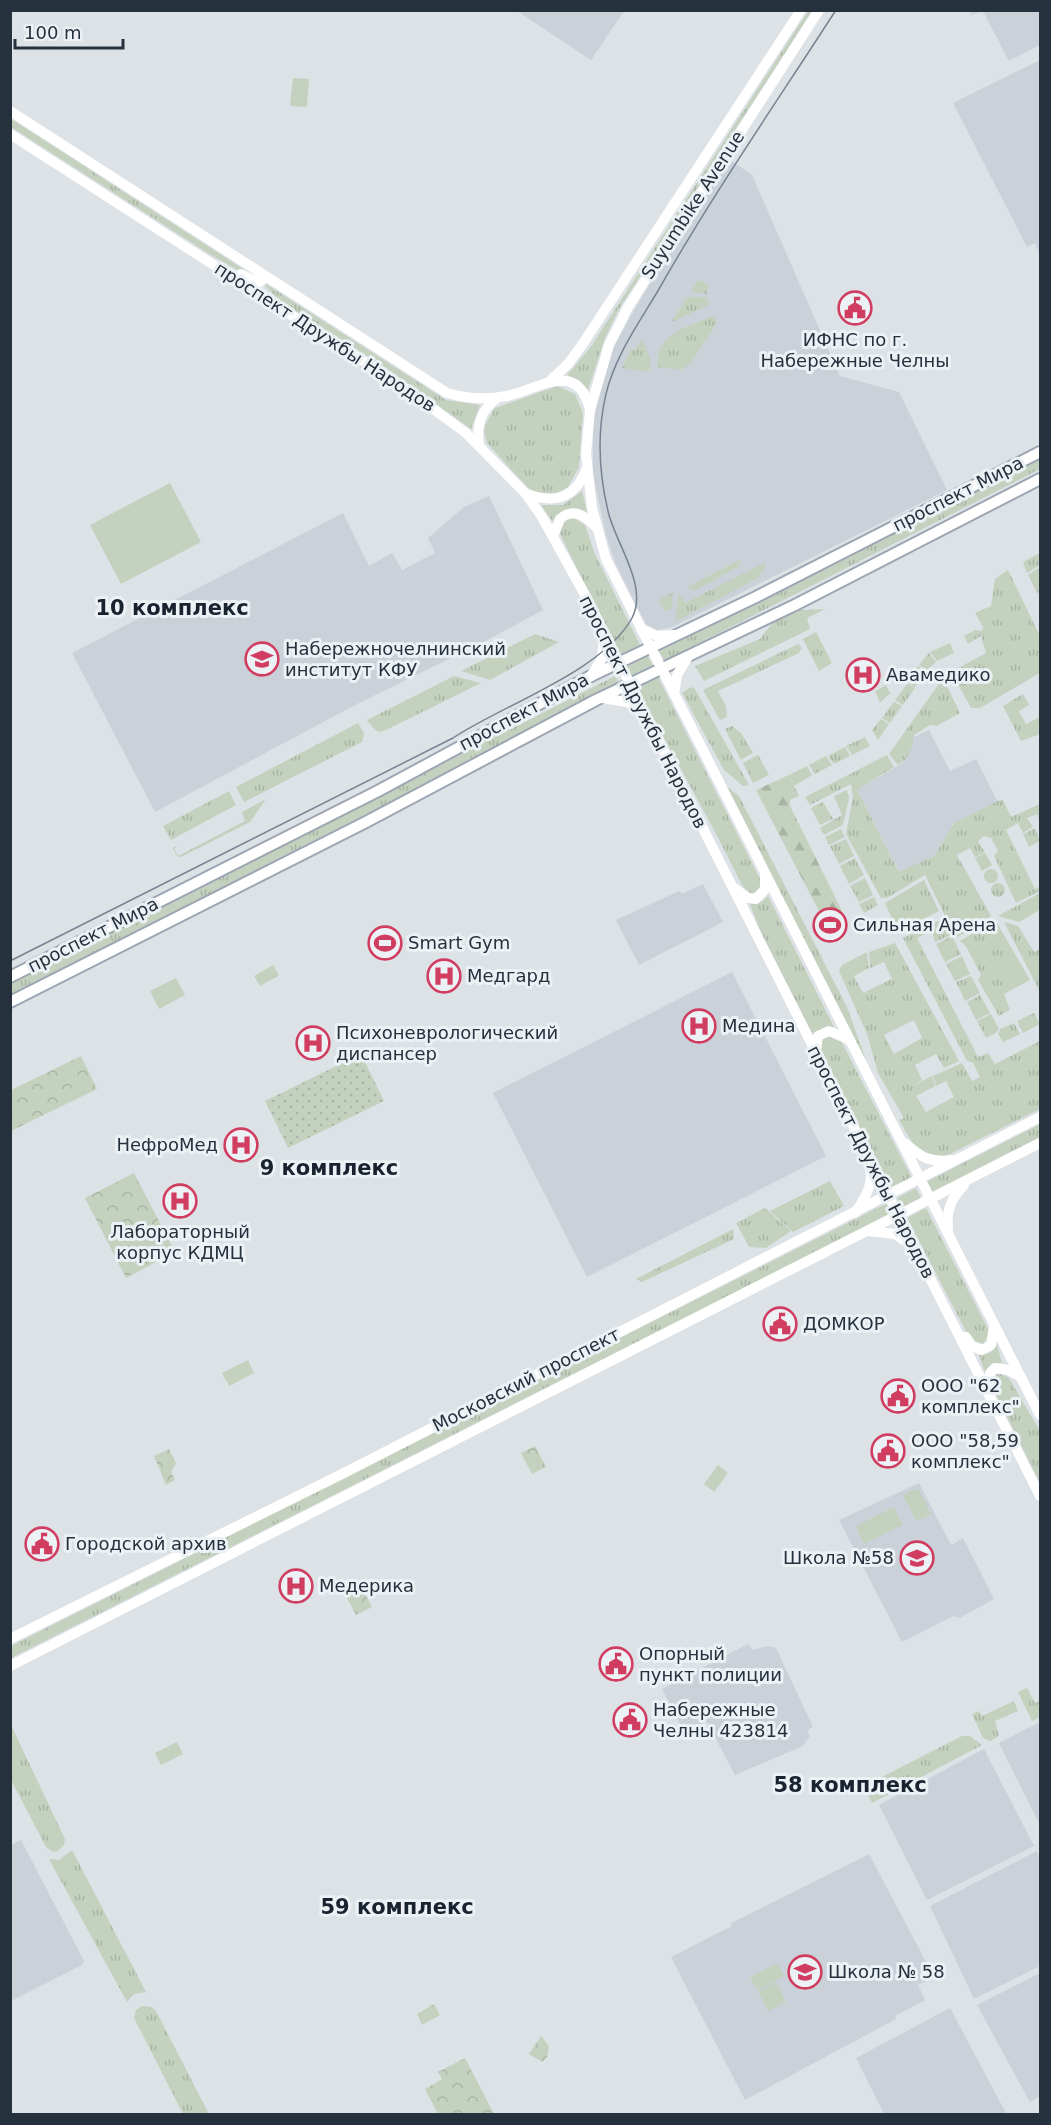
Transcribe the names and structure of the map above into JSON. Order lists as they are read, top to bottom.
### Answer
{
  "streets": {
    "main road": [
      "Suyumbike Avenue",
      "проспект Дружбы Народов",
      "проспект Мира",
      "Московский проспект"
    ]
  },
  "crossings": [
    ["Suyumbike Avenue", "проспект Дружбы Народов"],
    ["проспект Дружбы Народов", "проспект Мира"],
    ["проспект Дружбы Народов", "Московский проспект"]
  ],
  "districts": [
    "10 комплекс",
    "9 комплекс",
    "58 комплекс",
    "59 комплекс"
  ],
  "places": {
    "public building": [
      "ИФНС по г. Набережные Челны",
      "ДОМКОР",
      "ООО \"62 комплекс\"",
      "ООО \"58,59 комплекс\"",
      "Городской архив",
      "Опорный пункт полиции",
      "Набережные Челны 423814"
    ],
    "school or university": ["Набережночелнинский институт КФУ", "Школа №58", "Школа № 58"],
    "hospital": [
      "Авамедико",
      "Медгард",
      "Медина",
      "Психоневрологический диспансер",
      "НефроМед",
      "Лабораторный корпус КДМЦ",
      "Медерика"
    ],
    "sports": ["Сильная Арена", "Smart Gym"]
  },
  "scale_bar": "100 m"
}
